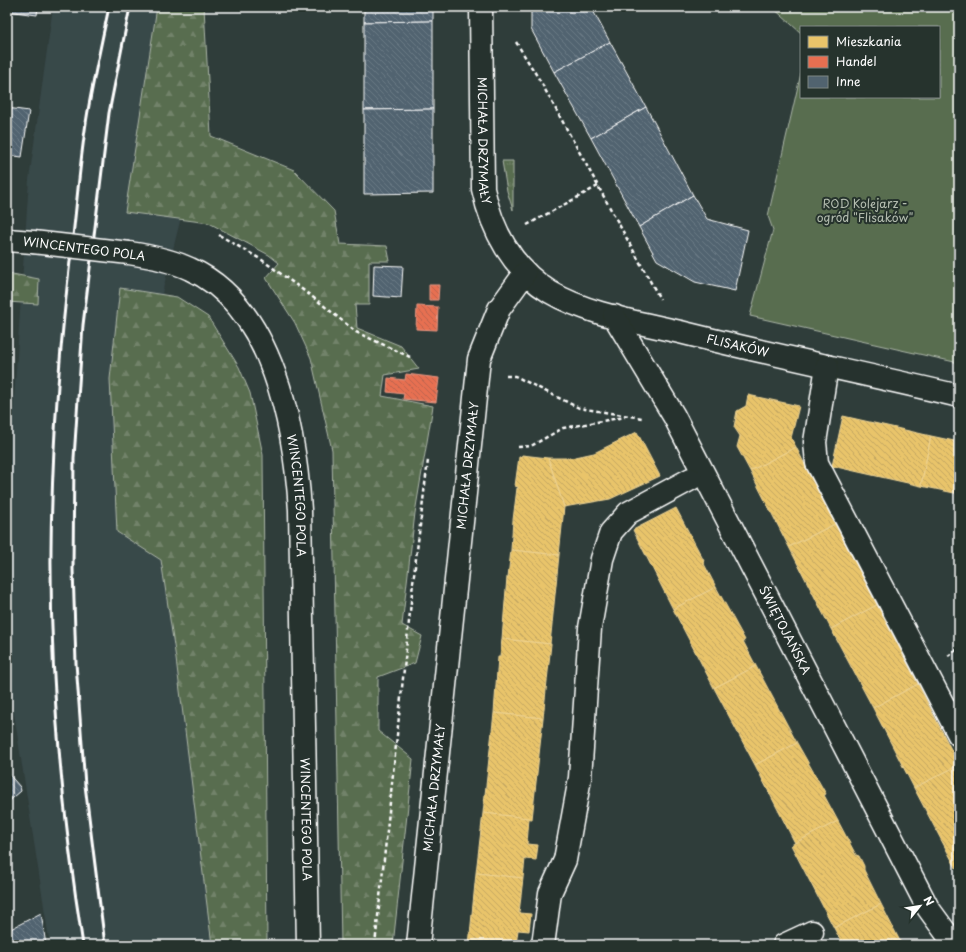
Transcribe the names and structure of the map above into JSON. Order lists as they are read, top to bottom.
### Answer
{
  "streets": {
    "street": [
      "MICHAŁA DRZYMAŁY",
      "WINCENTEGO POLA",
      "FLISAKÓW",
      "ŚWIĘTOJAŃSKA"
    ]
  },
  "crossings": [
    ["MICHAŁA DRZYMAŁY", "FLISAKÓW"],
    ["FLISAKÓW", "ŚWIĘTOJAŃSKA"]
  ],
  "parks": ["ROD Kolejarz - ogród \"Flisaków\""],
  "legend": ["Mieszkania", "Handel", "Inne"],
  "north": "top right"
}
